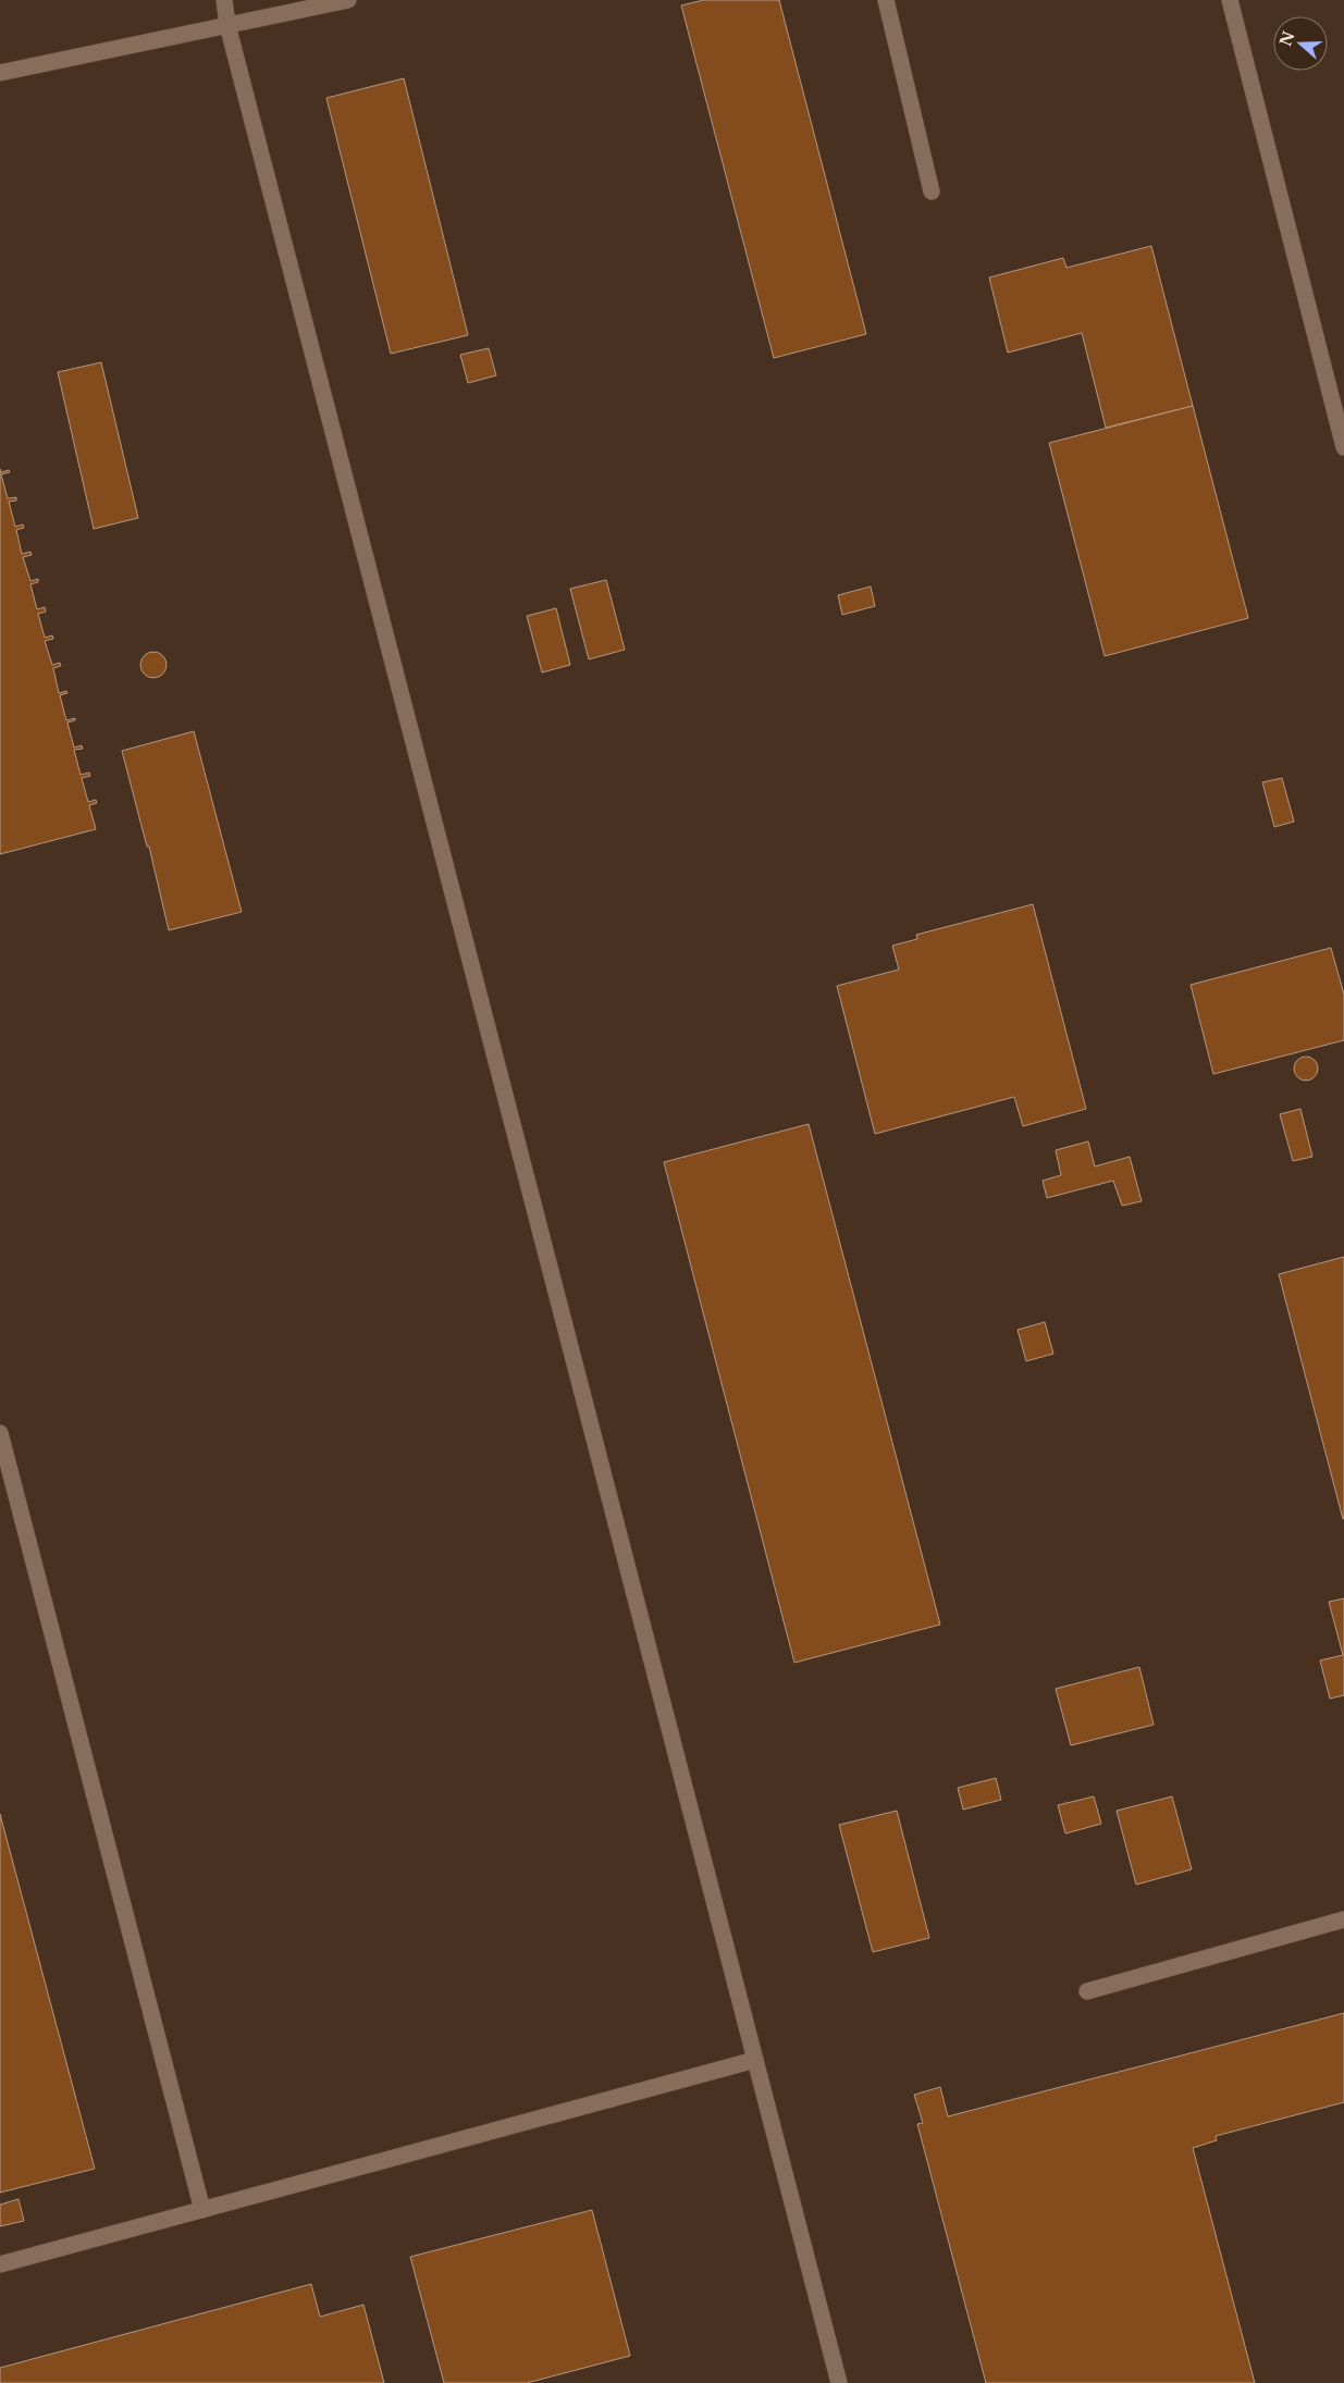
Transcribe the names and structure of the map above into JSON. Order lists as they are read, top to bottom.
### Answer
{
  "north": "left"
}
